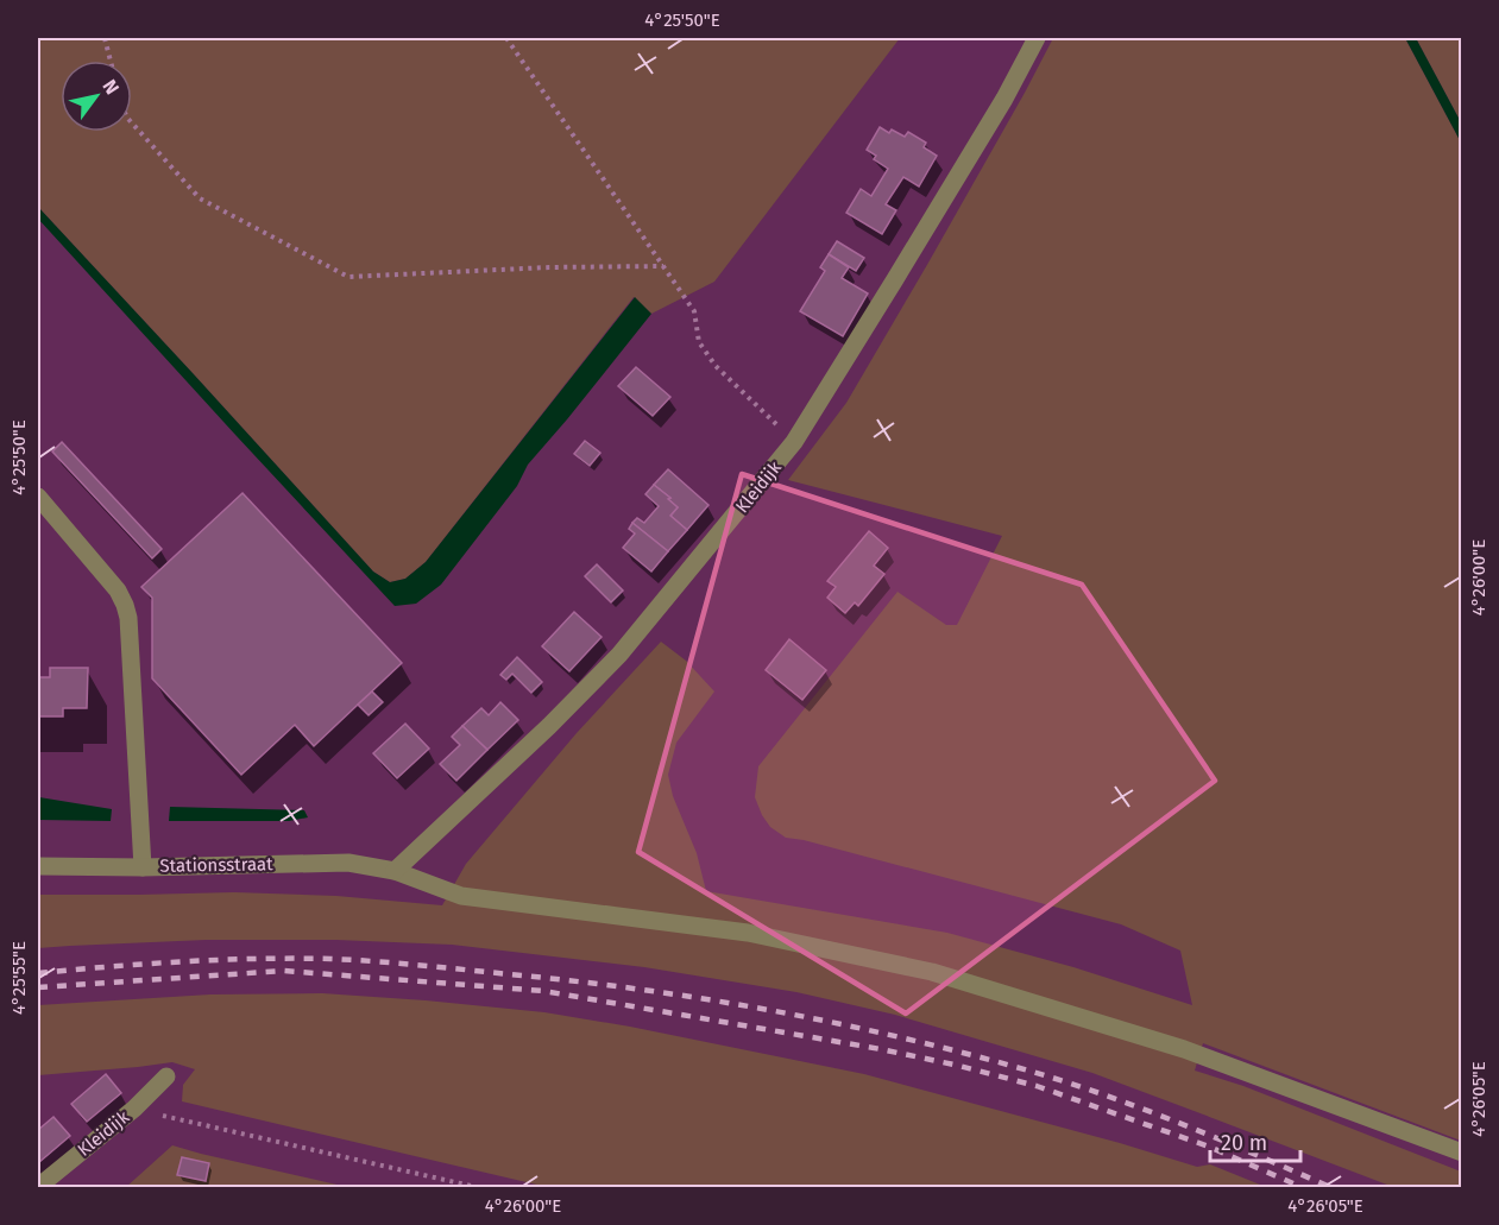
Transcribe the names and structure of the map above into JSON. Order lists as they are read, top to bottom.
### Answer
{
  "streets": {
    "street": ["Kleidijk", "Stationsstraat"]
  },
  "crossings": [
    ["Kleidijk", "Stationsstraat"]
  ],
  "scale_bar": "20 m",
  "north": "top right",
  "coordinates": [
    "4°25'50\"E",
    "4°26'00\"E",
    "4°25'55\"E",
    "4°26'05\"E"
  ]
}
